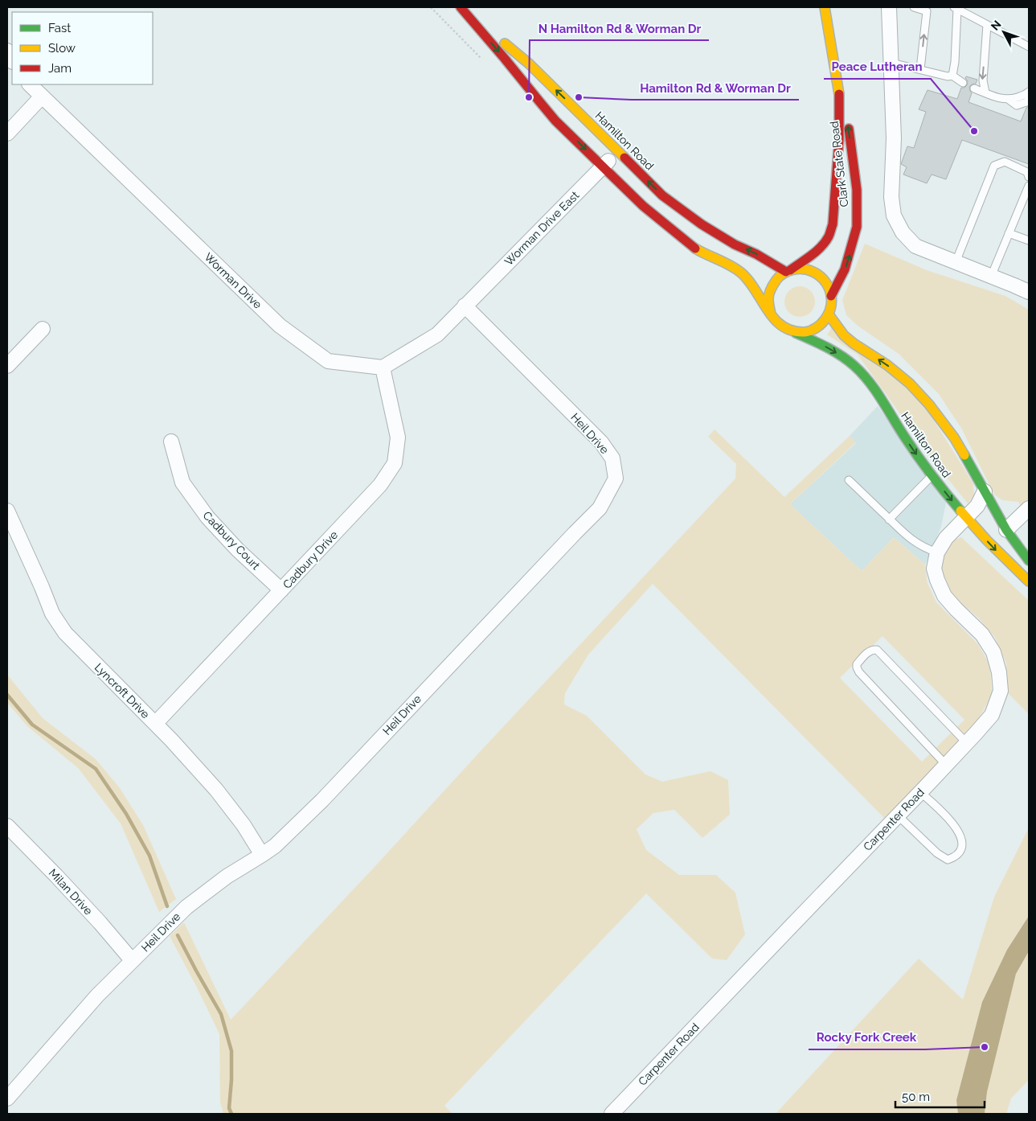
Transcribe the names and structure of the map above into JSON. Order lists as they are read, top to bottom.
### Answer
{
  "streets": {
    "main road": ["Hamilton Road", "Clark State Road"],
    "street": [
      "Worman Drive East",
      "Worman Drive",
      "Heil Drive",
      "Cadbury Court",
      "Cadbury Drive",
      "Lyncroft Drive",
      "Carpenter Road",
      "Milan Drive"
    ]
  },
  "crossings": [
    ["Hamilton Road", "Clark State Road"],
    ["Hamilton Road", "Worman Drive East"],
    ["Hamilton Road", "Carpenter Road"],
    ["Worman Drive East", "Heil Drive"],
    ["Worman Drive", "Cadbury Drive"],
    ["Heil Drive", "Lyncroft Drive"],
    ["Heil Drive", "Milan Drive"],
    ["Cadbury Court", "Cadbury Drive"],
    ["Cadbury Drive", "Lyncroft Drive"]
  ],
  "places": [
    "N Hamilton Rd & Worman Dr",
    "Hamilton Rd & Worman Dr",
    "Peace Lutheran",
    "Rocky Fork Creek"
  ],
  "legend": ["Fast", "Slow", "Jam"],
  "scale_bar": "50 m",
  "north": "top left"
}
